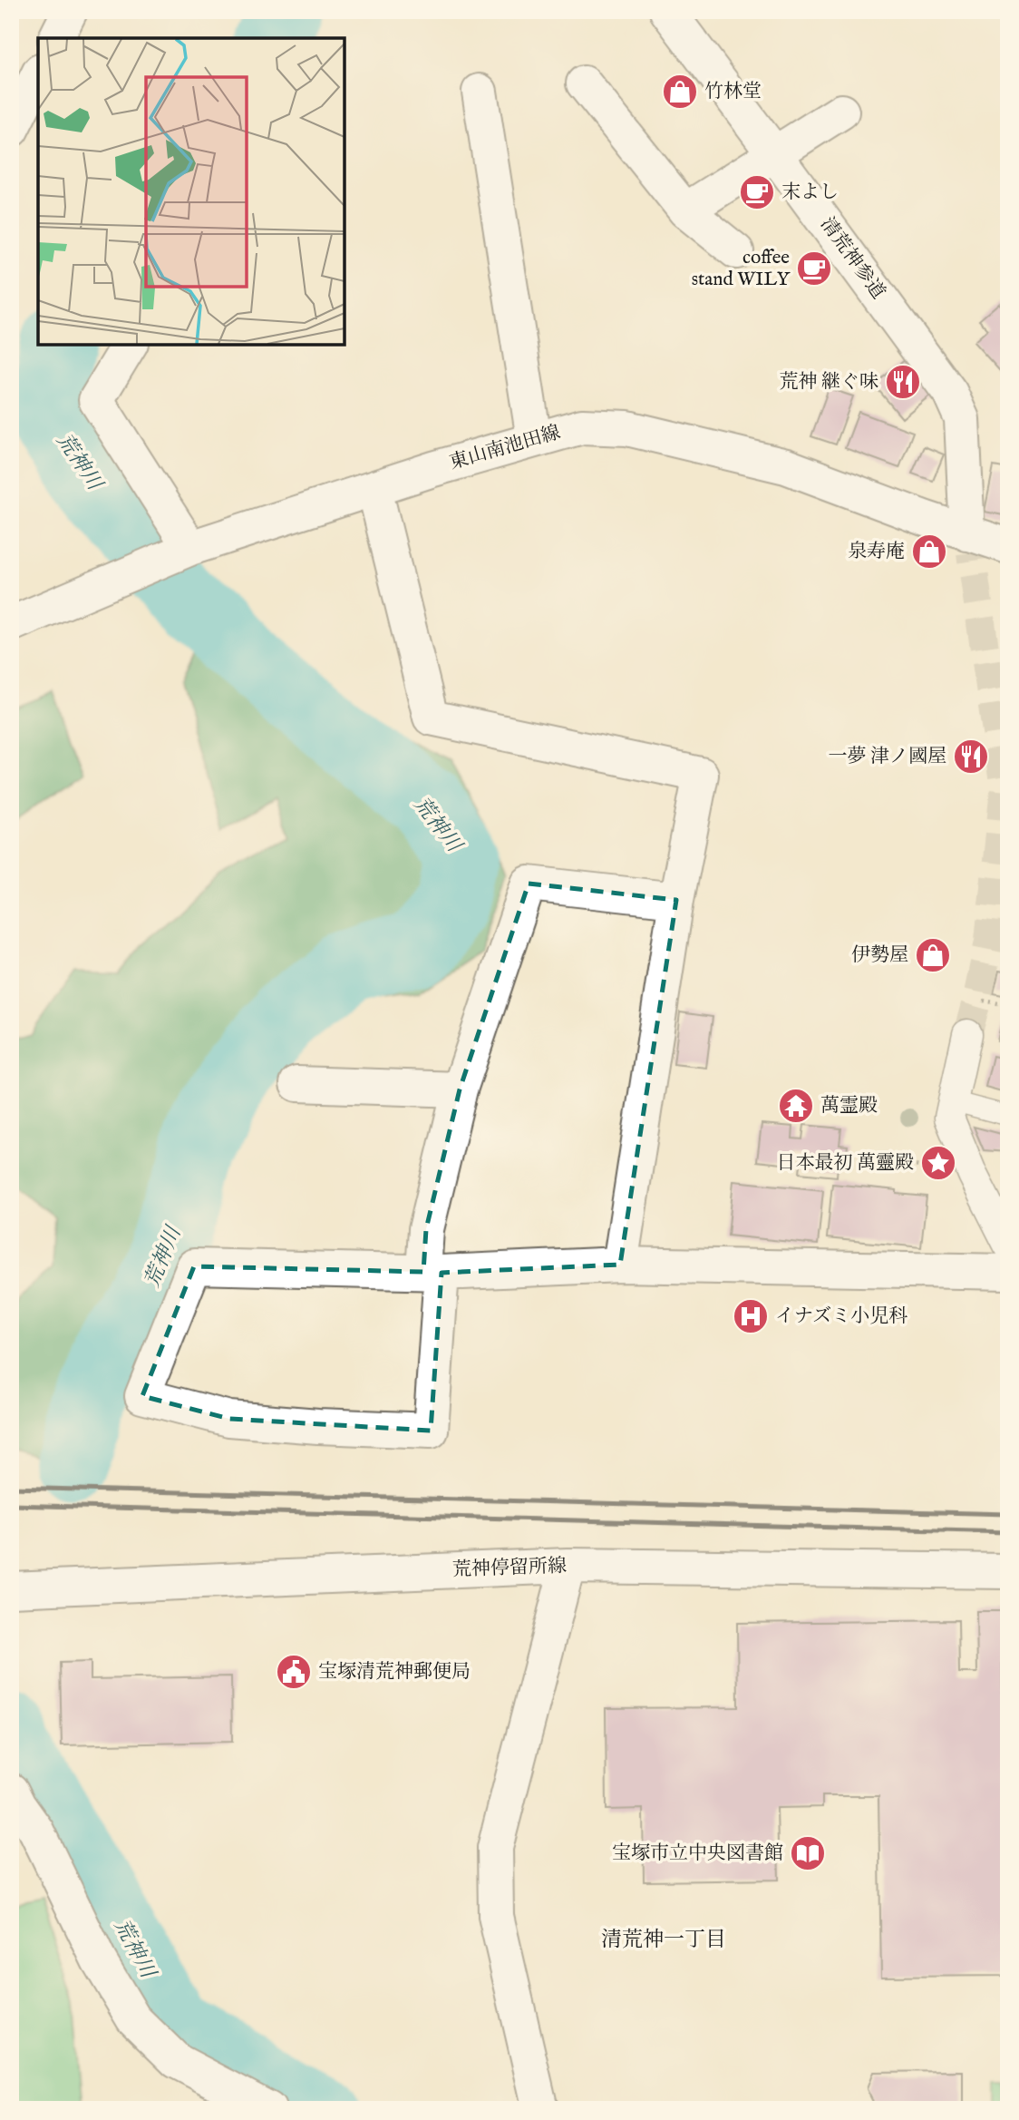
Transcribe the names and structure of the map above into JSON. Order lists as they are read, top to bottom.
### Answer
{
  "streets": {
    "street": ["清荒神参道", "東山南池田線", "荒神停留所線"]
  },
  "crossings": [
    ["清荒神参道", "東山南池田線"]
  ],
  "districts": ["清荒神一丁目"],
  "water": ["荒神川"],
  "places": {
    "shop": ["竹林堂", "泉寿庵", "伊勢屋"],
    "cafe": ["末よし", "coffee stand WILY"],
    "restaurant": ["荒神 継ぐ味", "一夢 津ノ國屋"],
    "temple": ["萬霊殿"],
    "place": ["日本最初 萬靈殿"],
    "hospital": ["イナズミ小児科"],
    "public building": ["宝塚清荒神郵便局"],
    "library": ["宝塚市立中央図書館"]
  }
}
